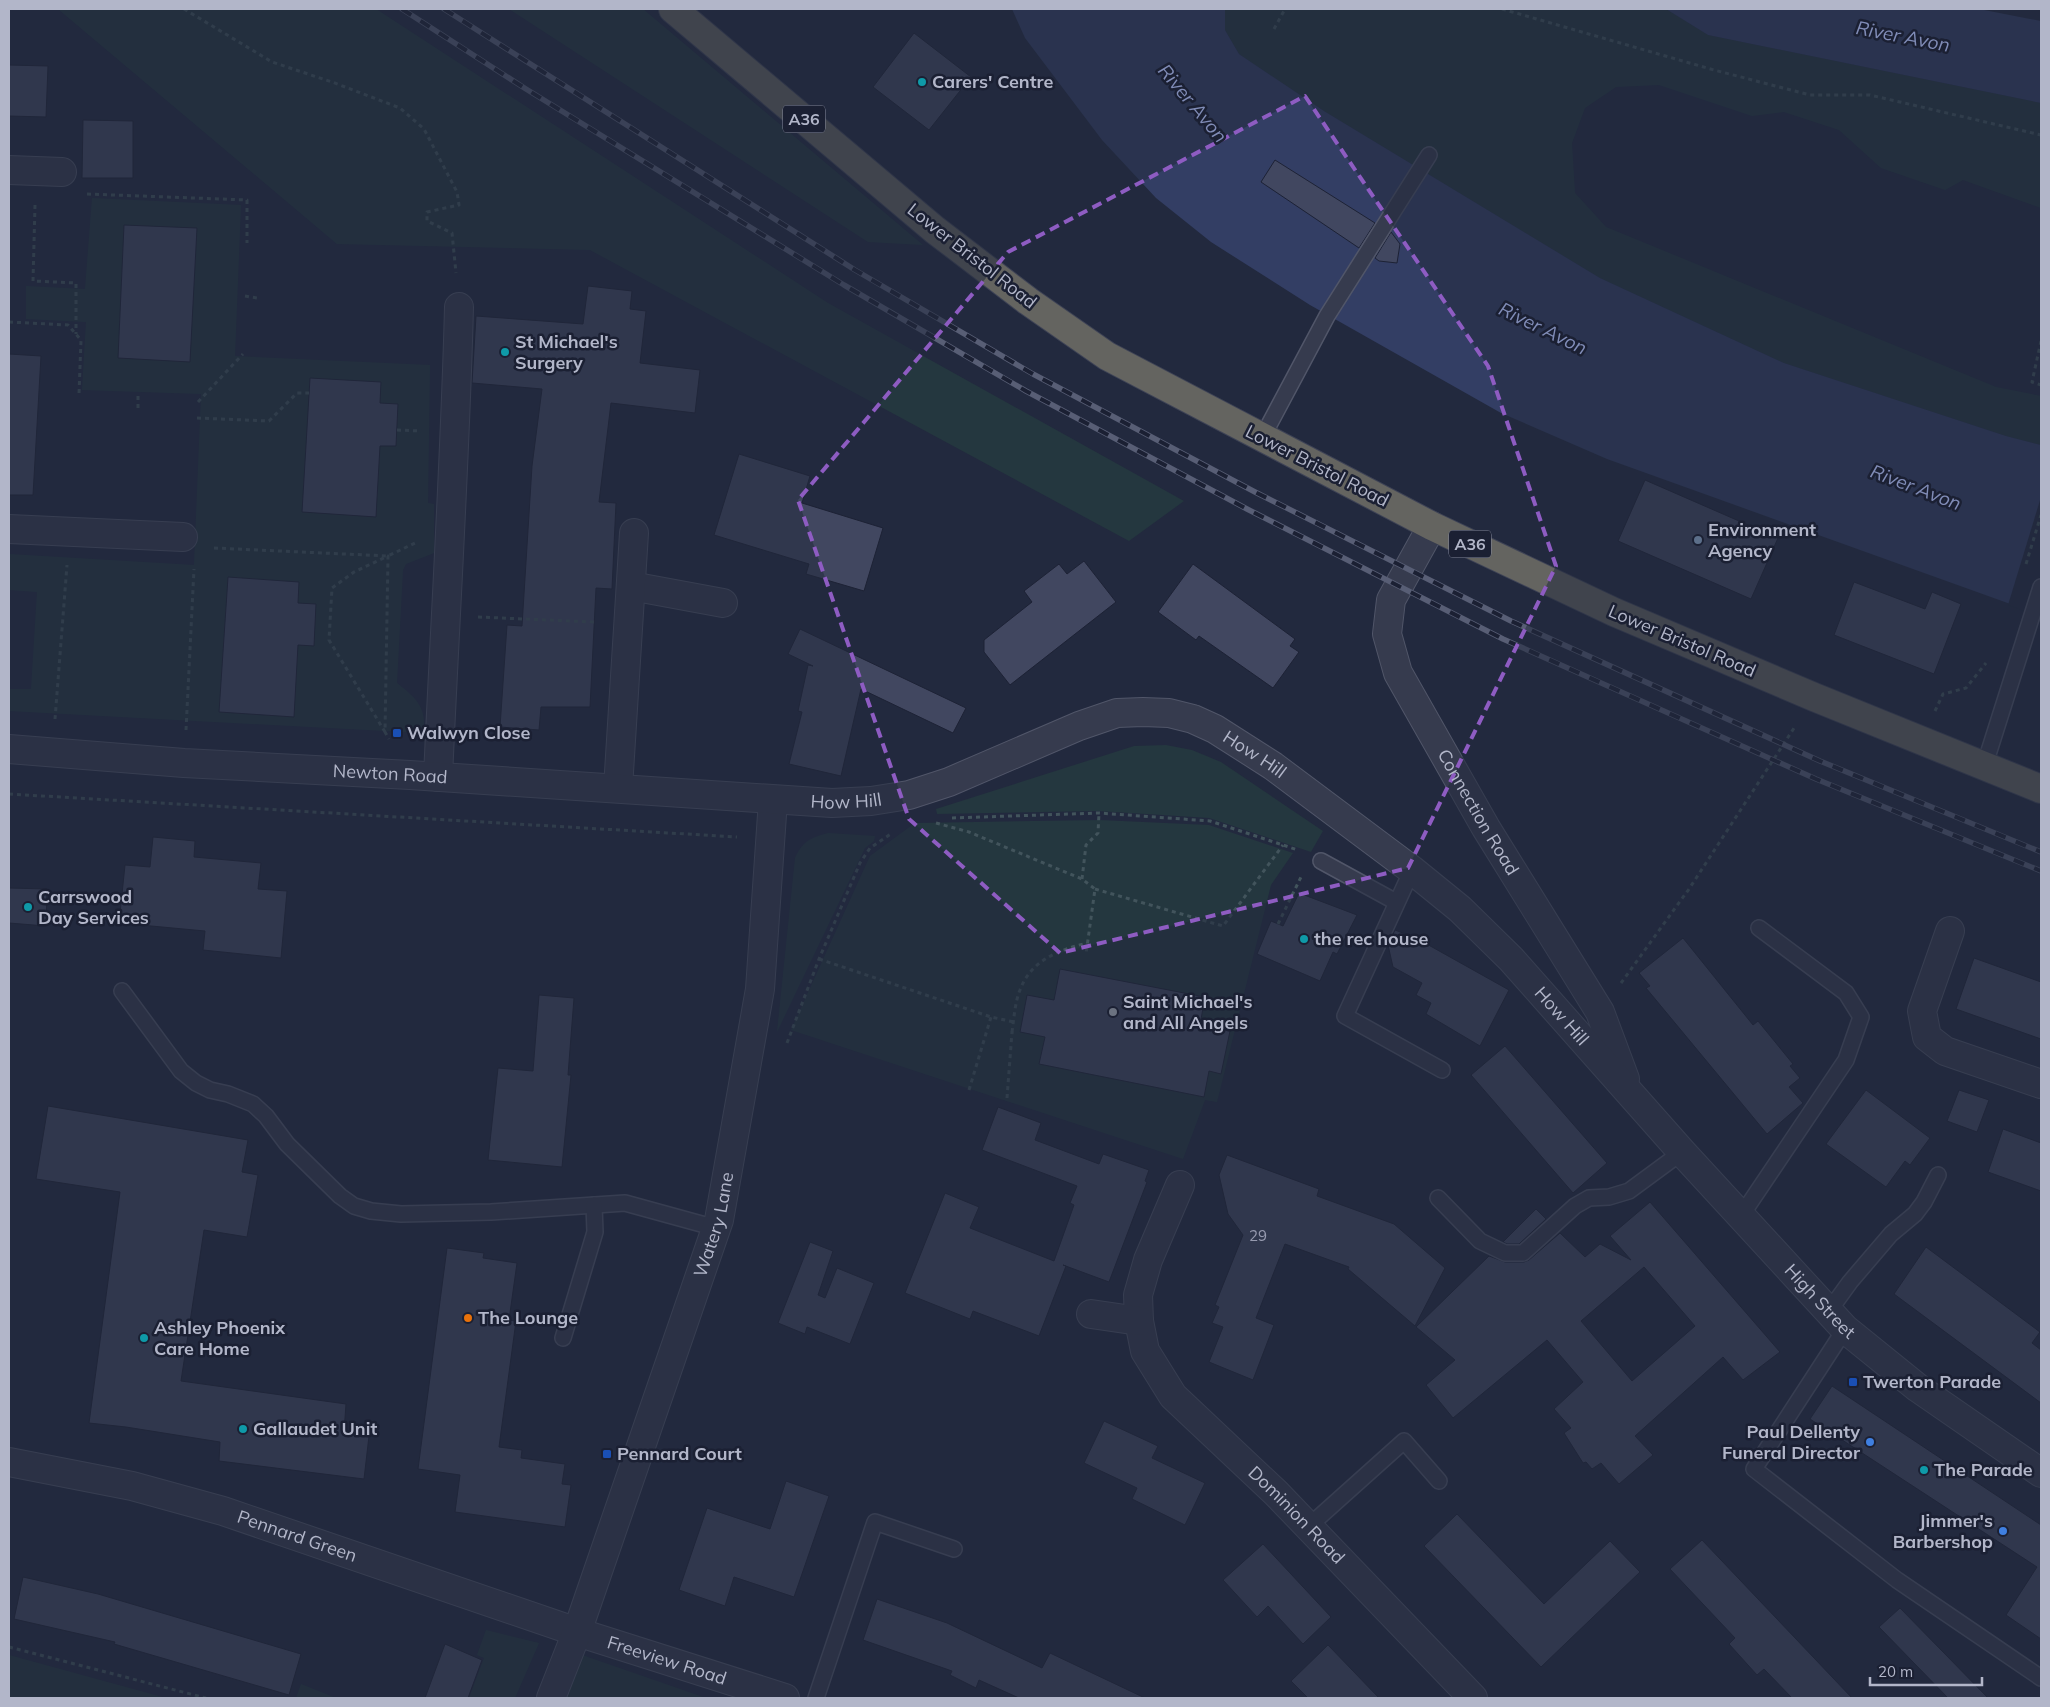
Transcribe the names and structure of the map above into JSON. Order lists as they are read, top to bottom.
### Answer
{
  "streets": {
    "highway": ["A36", "Lower Bristol Road"],
    "street": [
      "How Hill",
      "Newton Road",
      "Connection Road",
      "Watery Lane",
      "High Street",
      "Dominion Road",
      "Pennard Green",
      "Freeview Road"
    ]
  },
  "crossings": [
    ["Lower Bristol Road", "Connection Road"],
    ["How Hill", "Newton Road"],
    ["How Hill", "Connection Road"],
    ["How Hill", "Watery Lane"],
    ["How Hill", "High Street"],
    ["Newton Road", "Watery Lane"],
    ["Connection Road", "High Street"],
    ["Watery Lane", "Pennard Green"],
    ["Watery Lane", "Freeview Road"],
    ["Pennard Green", "Freeview Road"]
  ],
  "water": ["River Avon"],
  "places": {
    "other": [
      "Carers' Centre",
      "St Michael's Surgery",
      "Environment Agency",
      "Carrswood Day Services",
      "the rec house",
      "Saint Michael's and All Angels",
      "The Lounge",
      "Ashley Phoenix Care Home",
      "Gallaudet Unit",
      "Paul Dellenty Funeral Director",
      "The Parade",
      "Jimmer's Barbershop"
    ],
    "transit": ["Walwyn Close", "Twerton Parade", "Pennard Court"]
  },
  "house_numbers": ["29"],
  "scale_bar": "20 m"
}
